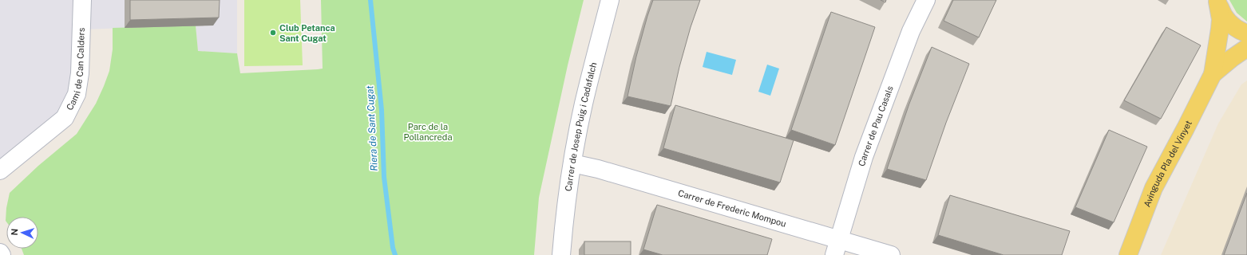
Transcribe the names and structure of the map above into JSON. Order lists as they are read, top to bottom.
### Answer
{
  "streets": {
    "main road": ["Avinguda Pla del Vinyet"],
    "street": [
      "Camí de Can Calders",
      "Carrer de Pau Casals",
      "Carrer de Josep Puig i Cadafalch",
      "Carrer de Frederic Mompou"
    ]
  },
  "crossings": [
    ["Carrer de Pau Casals", "Carrer de Frederic Mompou"],
    ["Carrer de Josep Puig i Cadafalch", "Carrer de Frederic Mompou"]
  ],
  "water": ["Riera de Sant Cugat"],
  "parks": ["Parc de la Pollancreda"],
  "places": ["Club Petanca Sant Cugat"],
  "north": "left"
}
